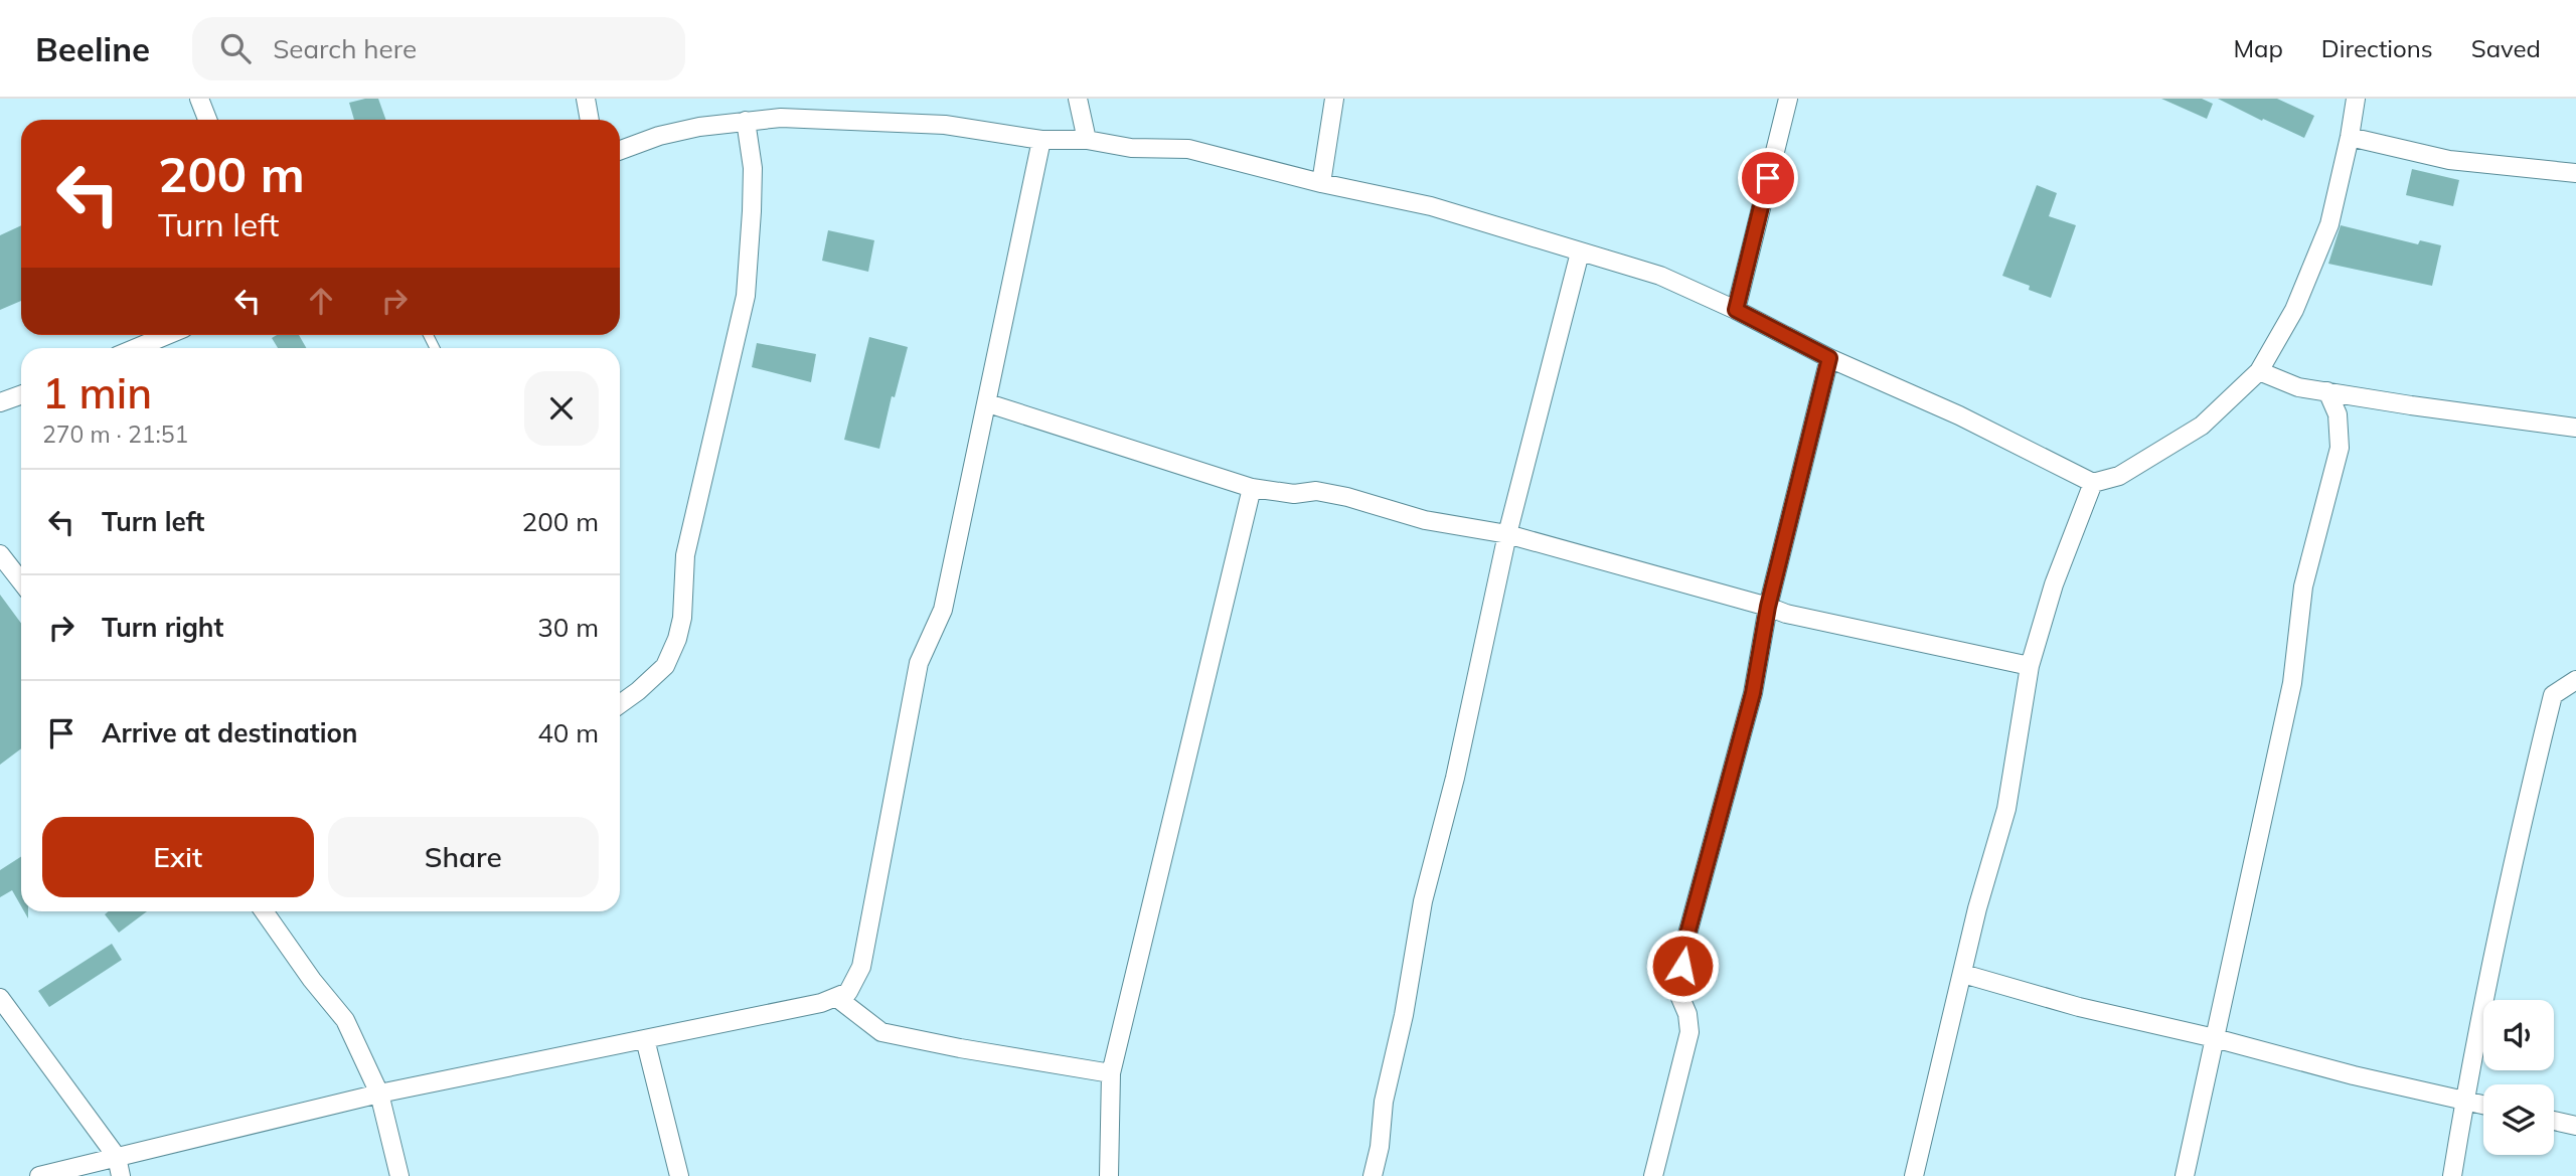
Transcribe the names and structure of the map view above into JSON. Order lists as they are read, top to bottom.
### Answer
{
  "page": {
    "header": "Beeline",
    "search": "Search here",
    "nav": ["Map", "Directions", "Saved"],
    "turn": ["200 m", "Turn left"],
    "heading": ["1 min", "270 m · 21:51"],
    "list": [
      {
        "name": "Turn left",
        "value": "200 m"
      },
      {
        "name": "Turn right",
        "value": "30 m"
      },
      {
        "name": "Arrive at destination",
        "value": "40 m"
      }
    ],
    "buttons": ["Exit", "Share"]
  }
}
